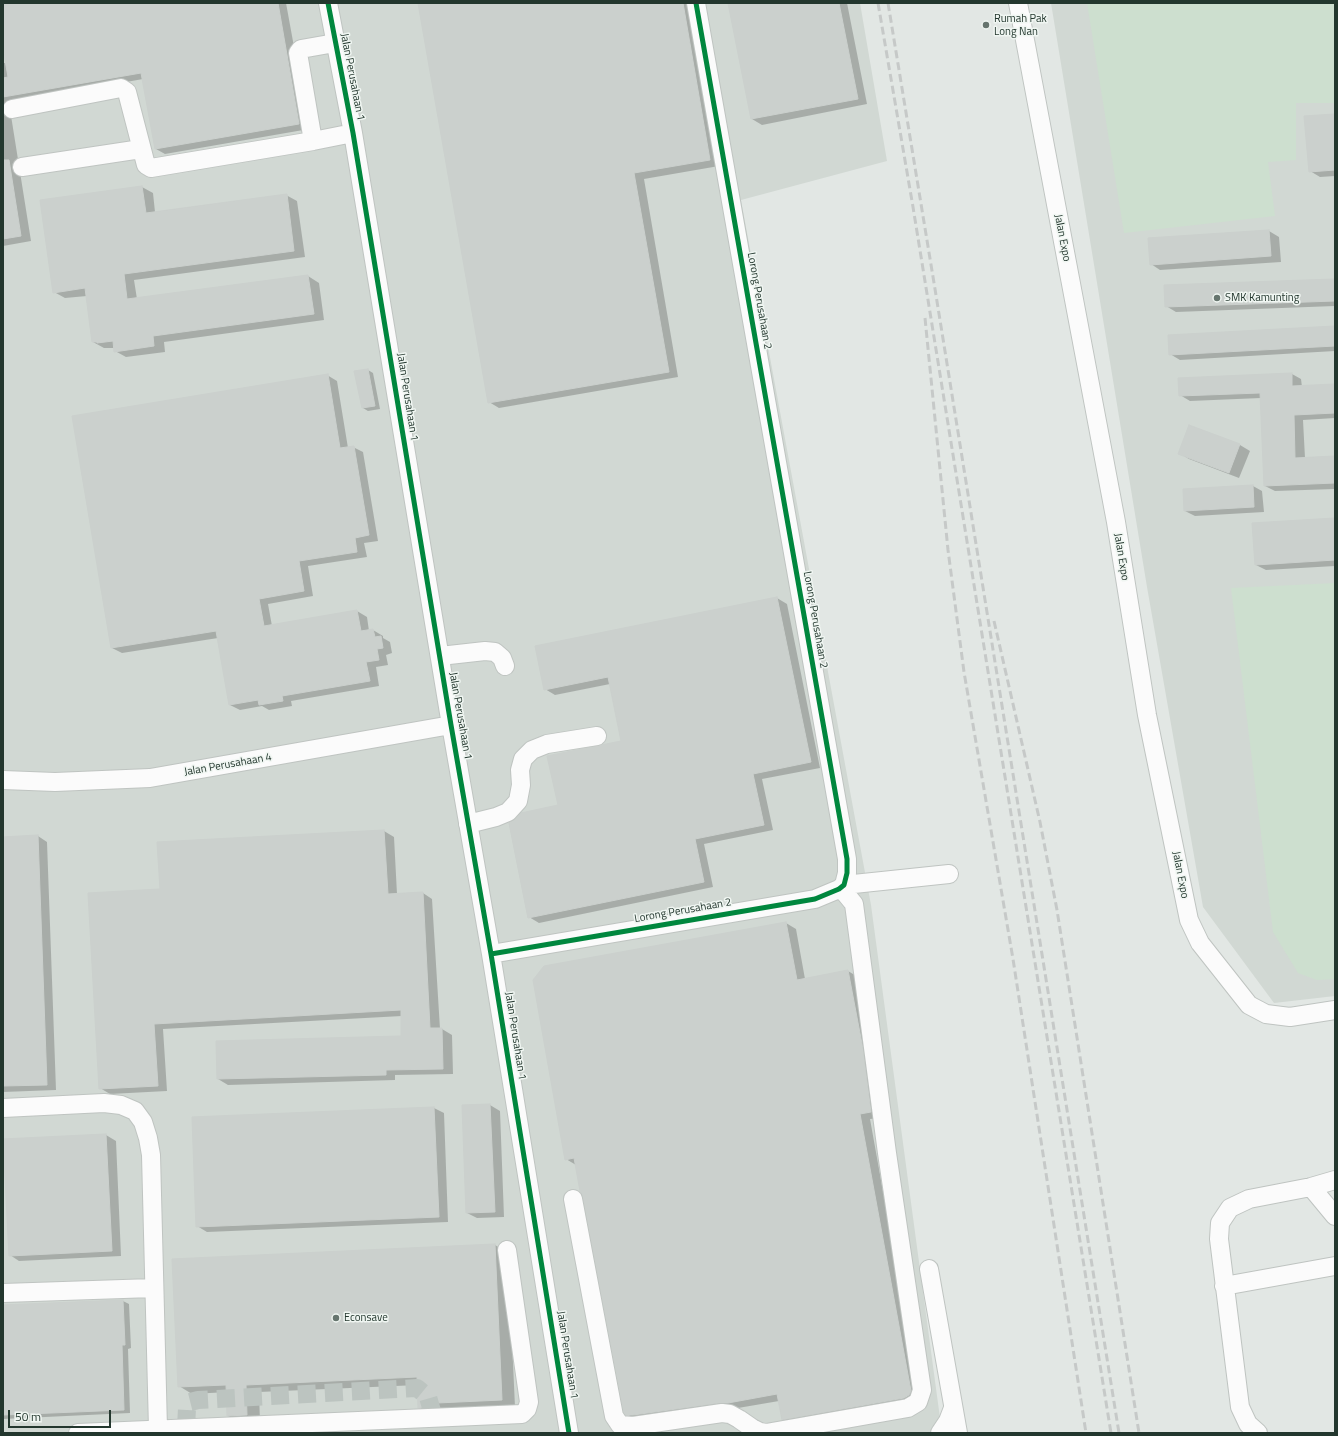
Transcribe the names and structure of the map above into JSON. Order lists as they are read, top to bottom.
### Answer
{
  "streets": {
    "street": [
      "Jalan Perusahaan 1",
      "Jalan Expo",
      "Lorong Perusahaan 2",
      "Jalan Perusahaan 4"
    ]
  },
  "crossings": [
    ["Jalan Perusahaan 1", "Lorong Perusahaan 2"],
    ["Jalan Perusahaan 1", "Jalan Perusahaan 4"]
  ],
  "places": ["Rumah Pak Long Nan", "SMK Kamunting", "Econsave"],
  "scale_bar": "50 m"
}
